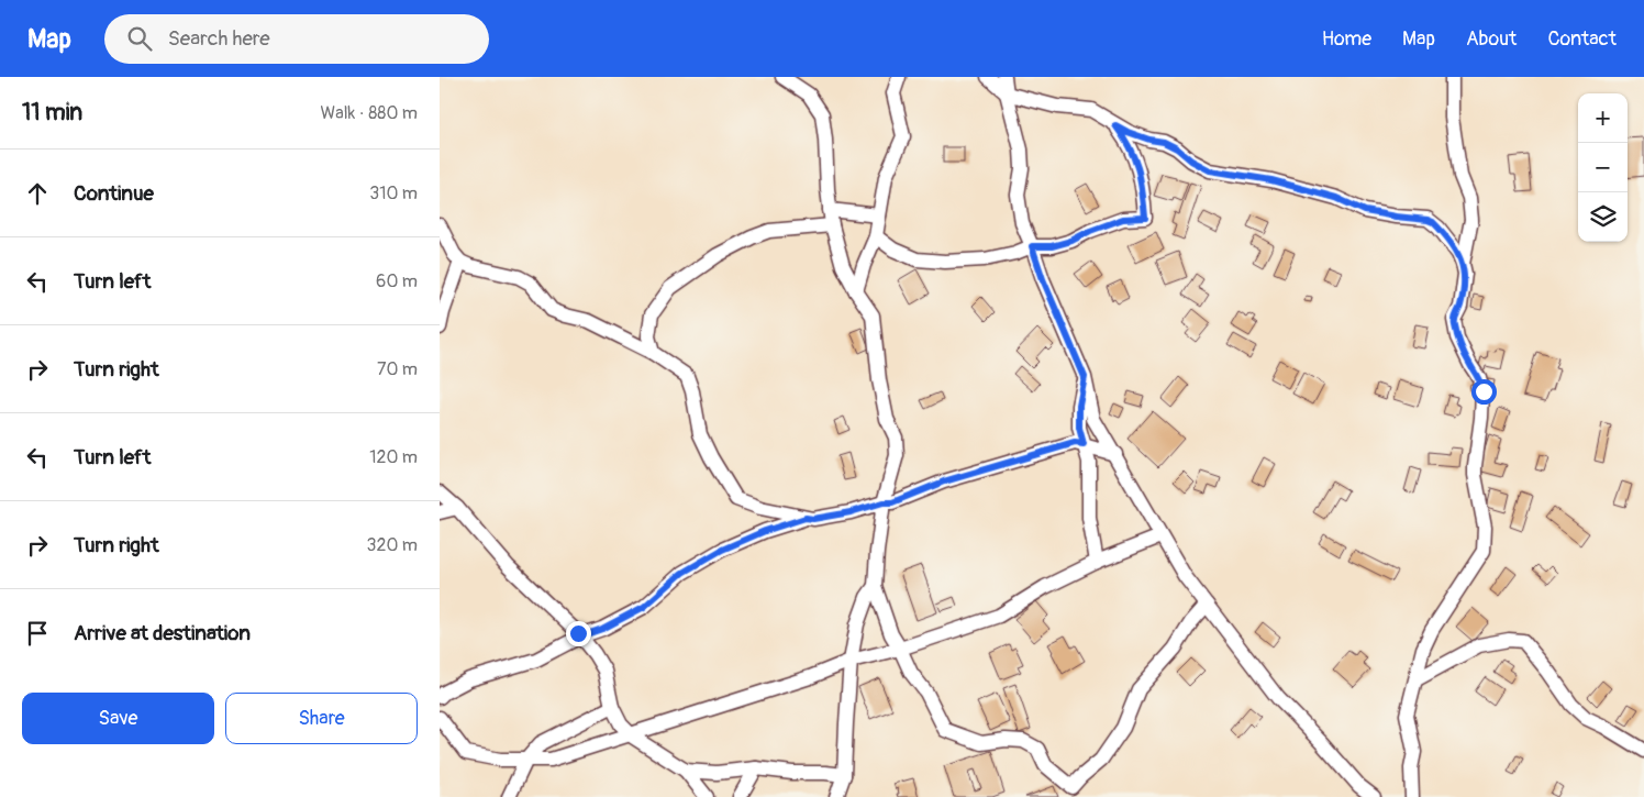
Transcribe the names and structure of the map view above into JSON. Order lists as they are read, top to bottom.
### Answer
{
  "page": {
    "header": "Map",
    "search": "Search here",
    "nav": [
      "Home",
      "Map",
      "About",
      "Contact"
    ],
    "heading": ["11 min", "Walk · 880 m"],
    "map_buttons": ["+", "−"],
    "list": [
      ["Continue", "310 m"],
      ["Turn left", "60 m"],
      ["Turn right", "70 m"],
      ["Turn left", "120 m"],
      ["Turn right", "320 m"],
      "Arrive at destination"
    ],
    "buttons": ["Save", "Share"]
  }
}
